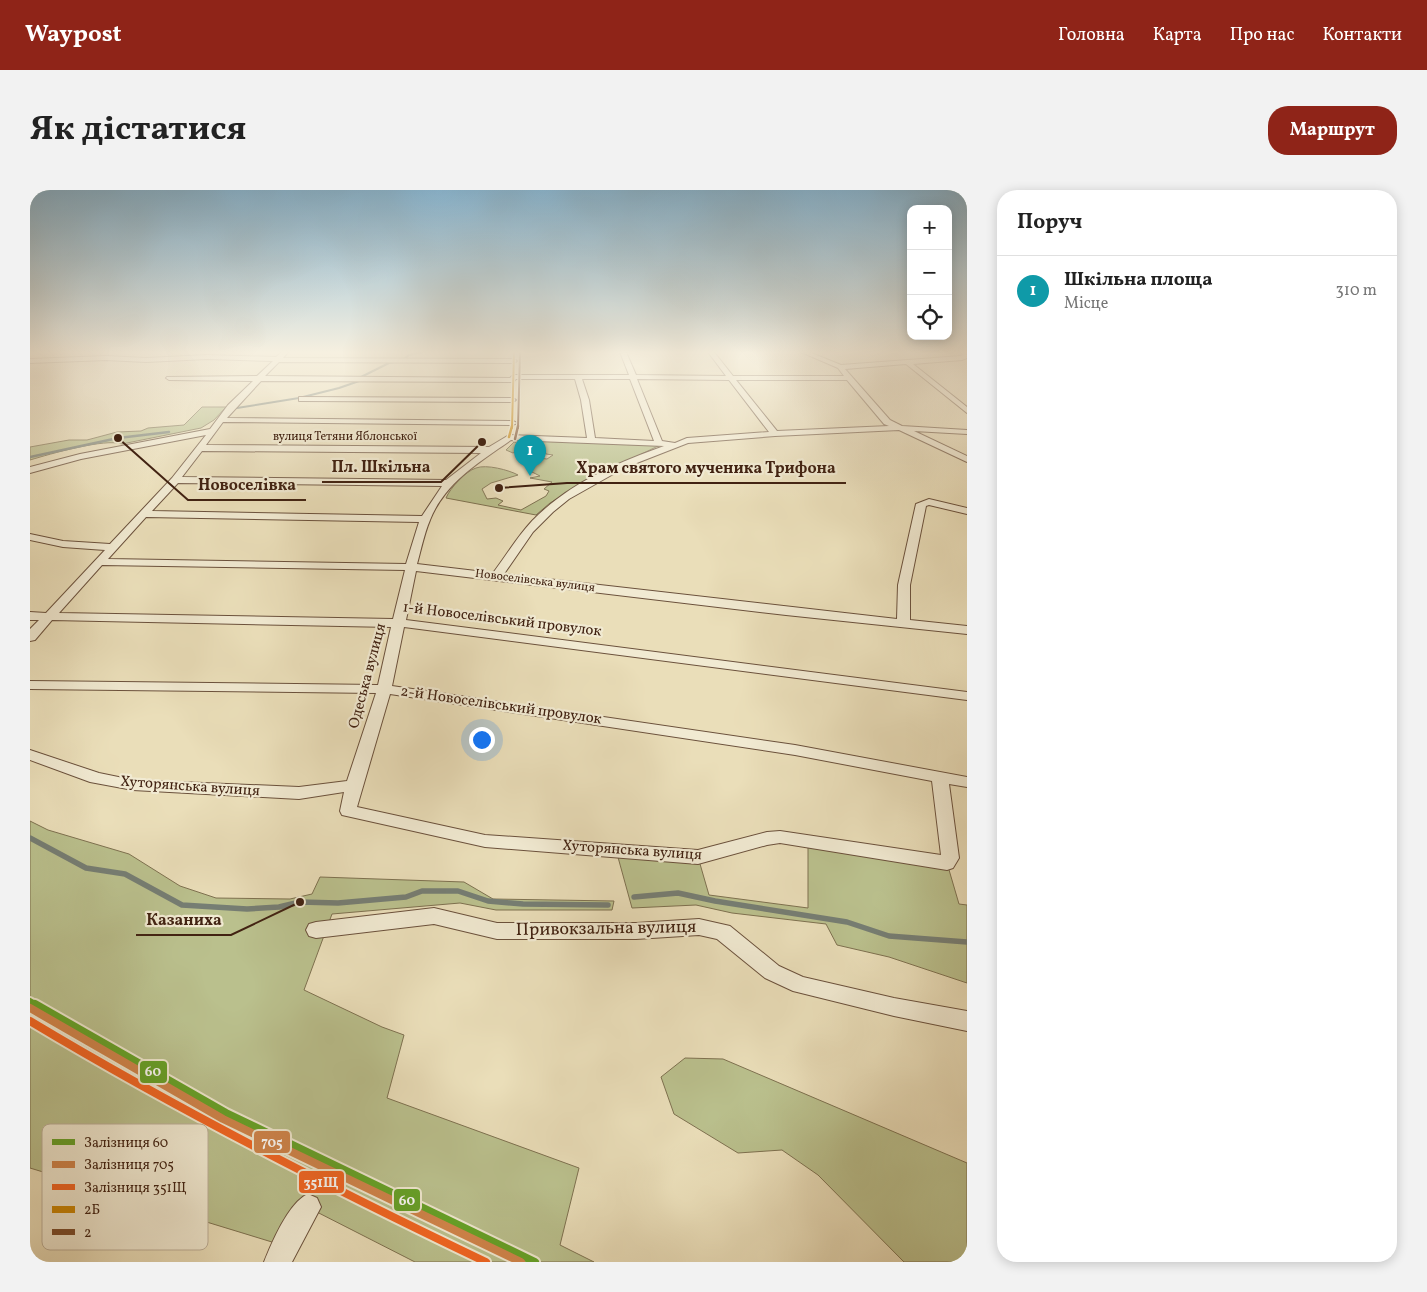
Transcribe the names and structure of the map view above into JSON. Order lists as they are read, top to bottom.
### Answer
{
  "streets": {
    "street": [
      "вулиця Тетяни Яблонської",
      "Новоселівська вулиця",
      "1-й Новоселівський провулок",
      "Одеська вулиця",
      "2-й Новоселівський провулок",
      "Хуторянська вулиця",
      "Привокзальна вулиця"
    ]
  },
  "crossings": [
    ["вулиця Тетяни Яблонської", "Одеська вулиця"],
    ["Новоселівська вулиця", "Одеська вулиця"],
    ["1-й Новоселівський провулок", "Одеська вулиця"],
    ["Одеська вулиця", "2-й Новоселівський провулок"],
    ["Одеська вулиця", "Хуторянська вулиця"],
    ["2-й Новоселівський провулок", "Хуторянська вулиця"]
  ],
  "places": [
    "Новоселівка",
    "Пл. Шкільна",
    "Храм святого мученика Трифона",
    "Казаниха"
  ],
  "lines": [
    "transit line 2Б",
    "transit line 2",
    "rail line 60",
    "rail line 705",
    "rail line 351Щ"
  ],
  "legend": [
    "Залізниця 60",
    "Залізниця 705",
    "Залізниця 351Щ",
    "2Б",
    "2"
  ],
  "page": {
    "header": "Waypost",
    "nav": [
      "Головна",
      "Карта",
      "Про нас",
      "Контакти"
    ],
    "title": "Як дістатися",
    "buttons": "Маршрут",
    "heading": "Поруч",
    "map_buttons": ["+", "−"],
    "list": [
      {
        "mark": "1",
        "name": "Шкільна площа",
        "note": "Місце",
        "value": "310 m"
      }
    ],
    "pins": "1"
  }
}
